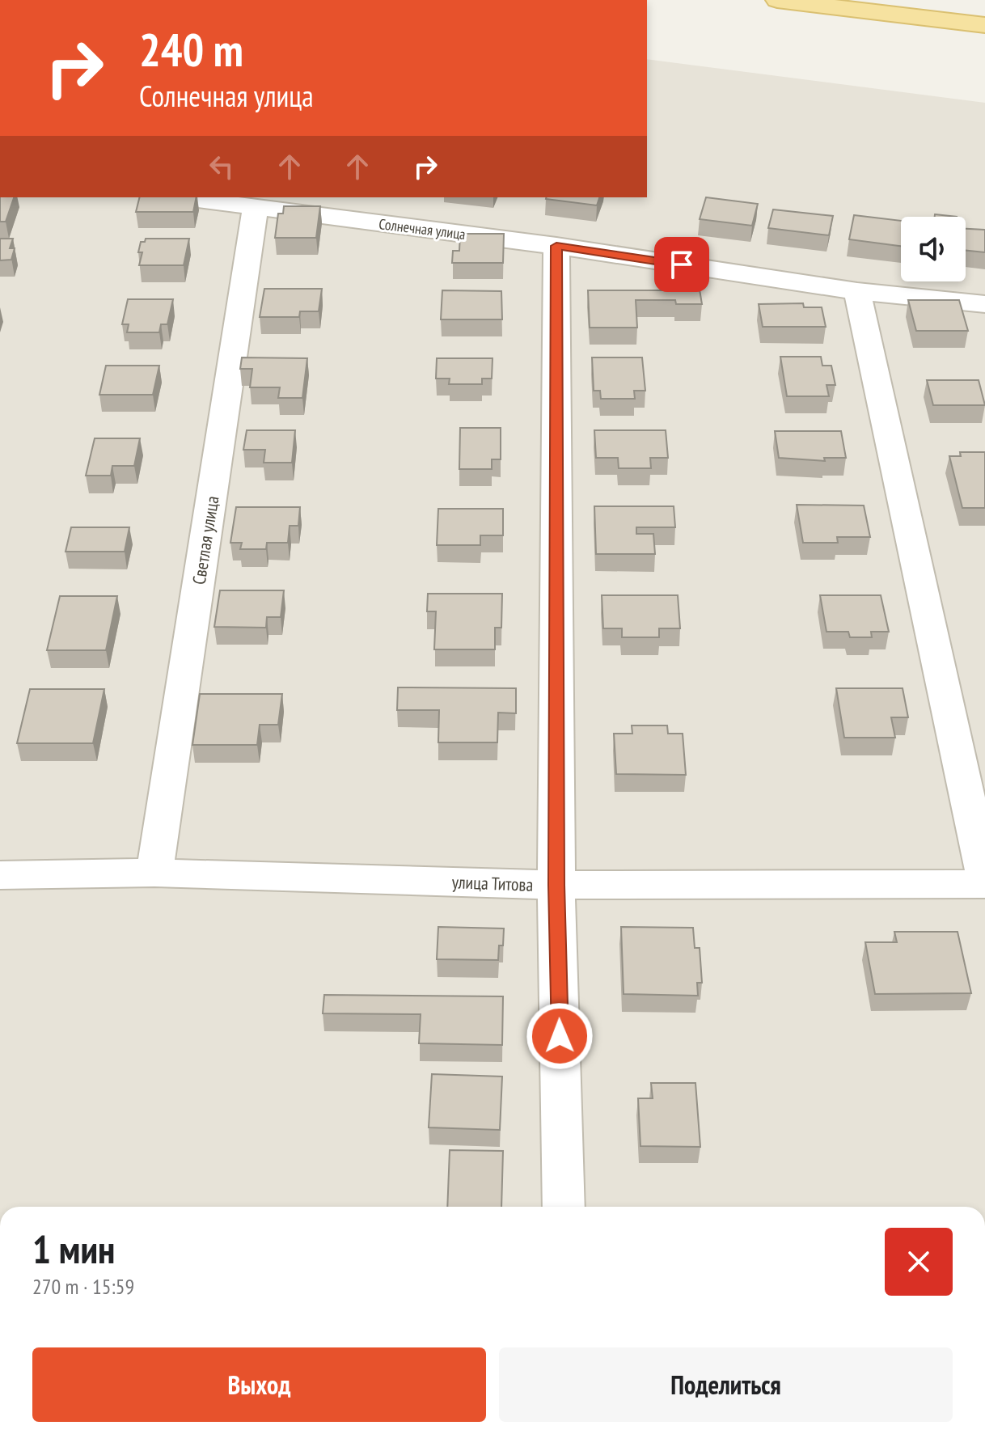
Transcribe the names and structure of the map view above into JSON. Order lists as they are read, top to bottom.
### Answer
{
  "streets": {
    "street": ["Солнечная улица", "Светлая улица", "улица Титова"]
  },
  "crossings": [
    ["Солнечная улица", "Светлая улица"],
    ["Светлая улица", "улица Титова"]
  ],
  "page": {
    "turn": ["240 m", "Солнечная улица"],
    "heading": ["1 мин", "270 m · 15:59"],
    "buttons": ["Выход", "Поделиться"]
  }
}
